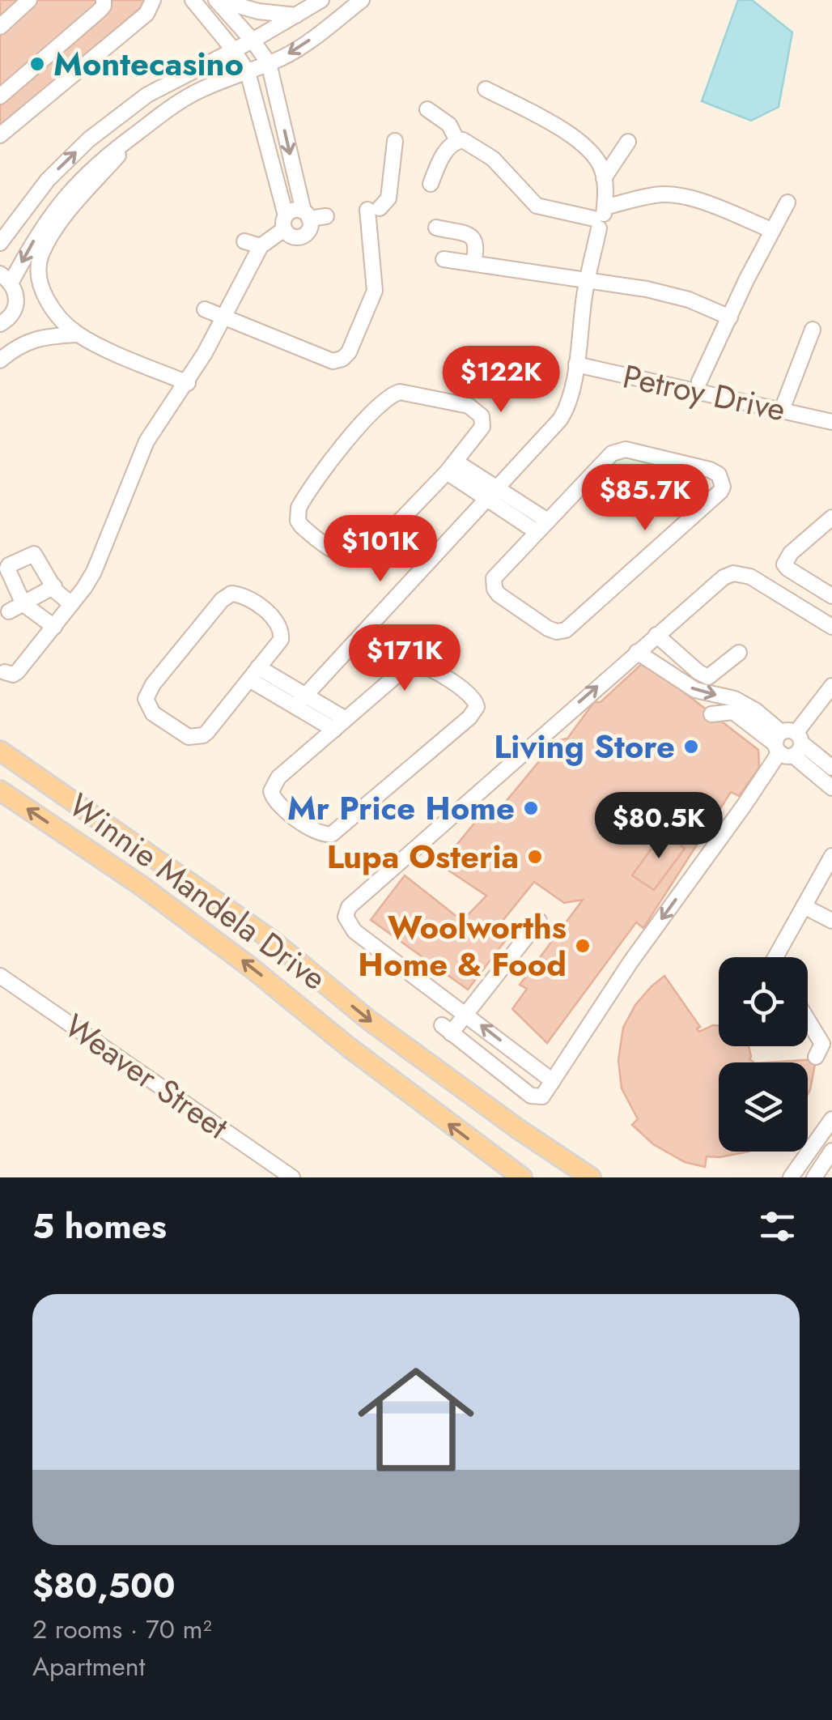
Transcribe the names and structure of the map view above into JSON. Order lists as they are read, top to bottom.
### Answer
{
  "streets": {
    "main road": ["Winnie Mandela Drive"],
    "street": ["Petroy Drive", "Weaver Street"]
  },
  "places": [
    "Montecasino",
    "Living Store",
    "Mr Price Home",
    "Lupa Osteria",
    "Woolworths Home & Food"
  ],
  "page": {
    "price": [
      "$122K",
      "$85.7K",
      "$101K",
      "$171K",
      "$80.5K"
    ],
    "heading": "5 homes",
    "list": [
      {
        "name": "$80,500",
        "note": "2 rooms · 70 m² · Apartment"
      }
    ]
  }
}
